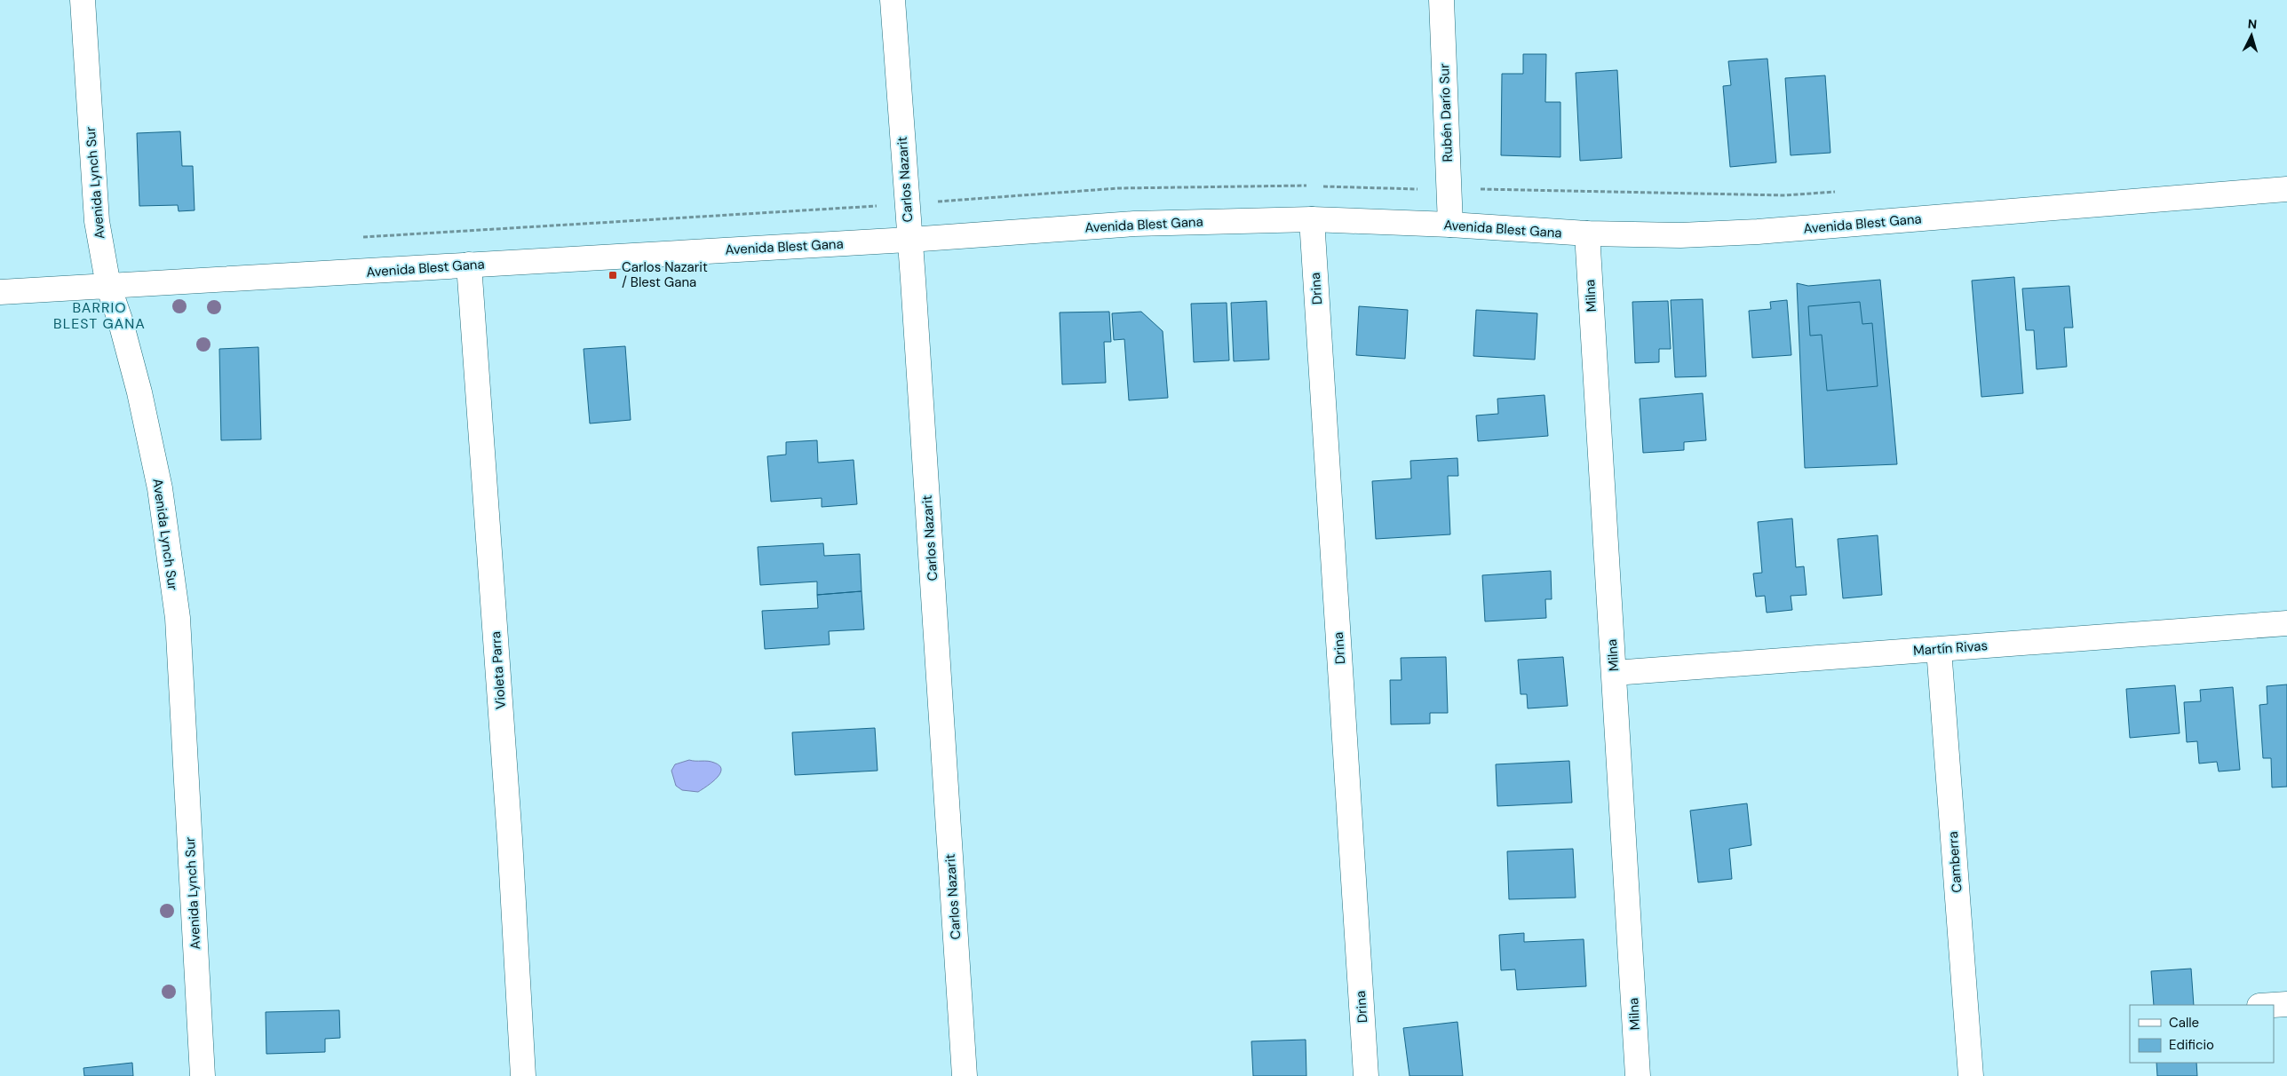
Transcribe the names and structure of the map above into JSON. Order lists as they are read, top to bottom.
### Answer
{
  "streets": {
    "street": [
      "Rubén Darío Sur",
      "Carlos Nazarit",
      "Avenida Lynch Sur",
      "Avenida Blest Gana",
      "Drina",
      "Milna",
      "Martín Rivas",
      "Violeta Parra",
      "Camberra"
    ]
  },
  "crossings": [
    ["Rubén Darío Sur", "Avenida Blest Gana"],
    ["Carlos Nazarit", "Avenida Blest Gana"],
    ["Avenida Lynch Sur", "Avenida Blest Gana"],
    ["Avenida Blest Gana", "Drina"],
    ["Avenida Blest Gana", "Milna"],
    ["Avenida Blest Gana", "Violeta Parra"],
    ["Milna", "Martín Rivas"],
    ["Martín Rivas", "Camberra"]
  ],
  "districts": ["BARRIO BLEST GANA"],
  "places": {
    "transit": ["Carlos Nazarit / Blest Gana"]
  },
  "legend": ["Calle", "Edificio"],
  "north": "top"
}
